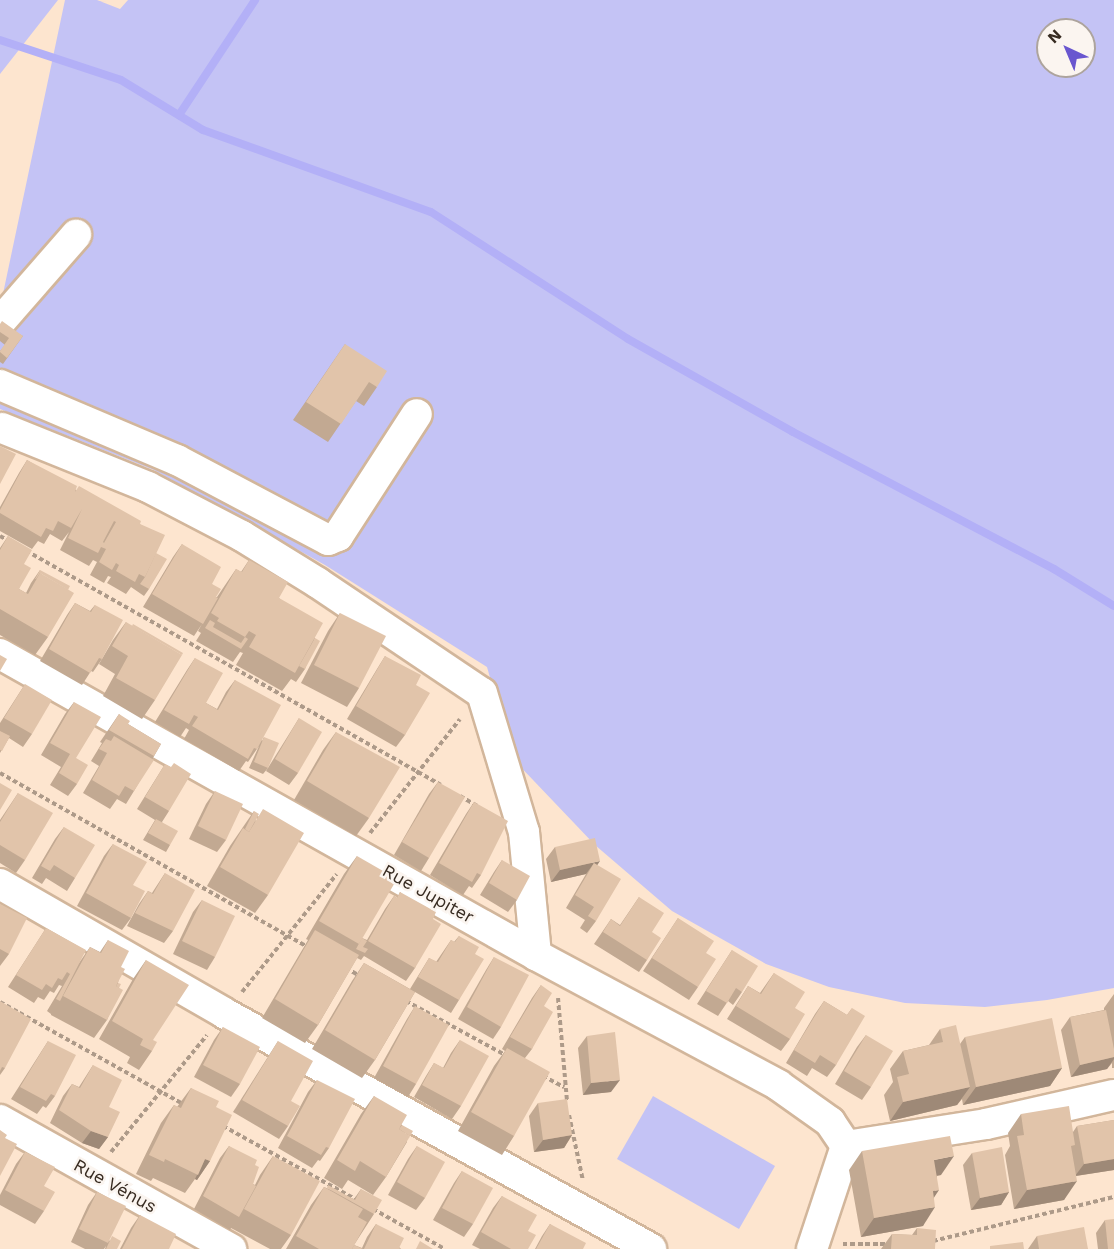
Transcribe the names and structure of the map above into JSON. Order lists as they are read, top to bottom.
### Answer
{
  "streets": {
    "street": ["Rue Jupiter", "Rue Vénus"]
  },
  "north": "top left"
}
